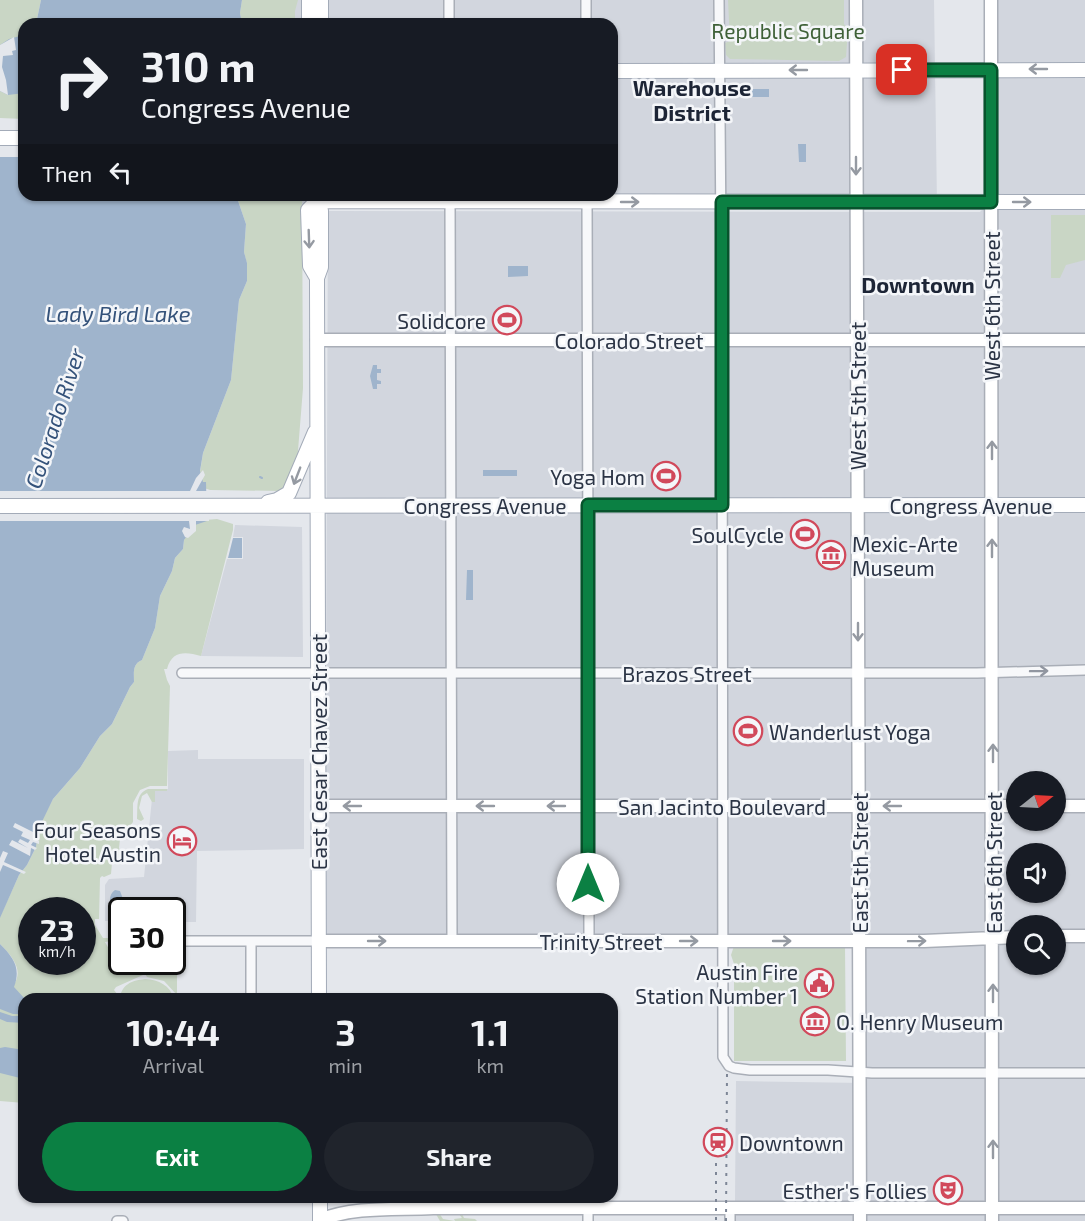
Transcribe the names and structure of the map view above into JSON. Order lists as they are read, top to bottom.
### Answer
{
  "streets": {
    "main road": [
      "West 6th Street",
      "Colorado Street",
      "West 5th Street",
      "Congress Avenue",
      "East Cesar Chavez Street",
      "San Jacinto Boulevard",
      "East 5th Street",
      "East 6th Street",
      "Trinity Street"
    ],
    "street": ["Brazos Street"]
  },
  "crossings": [
    ["West 6th Street", "Colorado Street"],
    ["West 6th Street", "Congress Avenue"],
    ["West 6th Street", "East 6th Street"],
    ["Colorado Street", "West 5th Street"],
    ["Colorado Street", "East Cesar Chavez Street"],
    ["West 5th Street", "Congress Avenue"],
    ["West 5th Street", "East 5th Street"],
    ["Congress Avenue", "East Cesar Chavez Street"],
    ["Congress Avenue", "East 5th Street"],
    ["Congress Avenue", "East 6th Street"],
    ["Brazos Street", "East Cesar Chavez Street"],
    ["Brazos Street", "East 5th Street"],
    ["Brazos Street", "East 6th Street"],
    ["East Cesar Chavez Street", "San Jacinto Boulevard"],
    ["East Cesar Chavez Street", "Trinity Street"],
    ["San Jacinto Boulevard", "East 5th Street"],
    ["San Jacinto Boulevard", "East 6th Street"],
    ["East 5th Street", "Trinity Street"],
    ["East 6th Street", "Trinity Street"]
  ],
  "one_way": ["San Jacinto Boulevard", "East 6th Street", "Trinity Street"],
  "districts": ["Warehouse District", "Downtown"],
  "water": ["Lady Bird Lake", "Colorado River"],
  "parks": ["Republic Square"],
  "places": {
    "sports": [
      "Solidcore",
      "Yoga Hom",
      "SoulCycle",
      "Wanderlust Yoga"
    ],
    "museum": ["Mexic-Arte Museum", "O. Henry Museum"],
    "hotel": ["Four Seasons Hotel Austin"],
    "public building": ["Austin Fire Station Number 1"],
    "station": ["Downtown"],
    "theatre": ["Esther's Follies"]
  },
  "north": "right",
  "page": {
    "turn": ["310 m", "Congress Avenue"],
    "then": "Then",
    "speed": "23 km/h",
    "limit": "30",
    "eta": [
      "10:44",
      "Arrival",
      "3",
      "min",
      "1.1",
      "km"
    ],
    "buttons": ["Exit", "Share"]
  }
}
